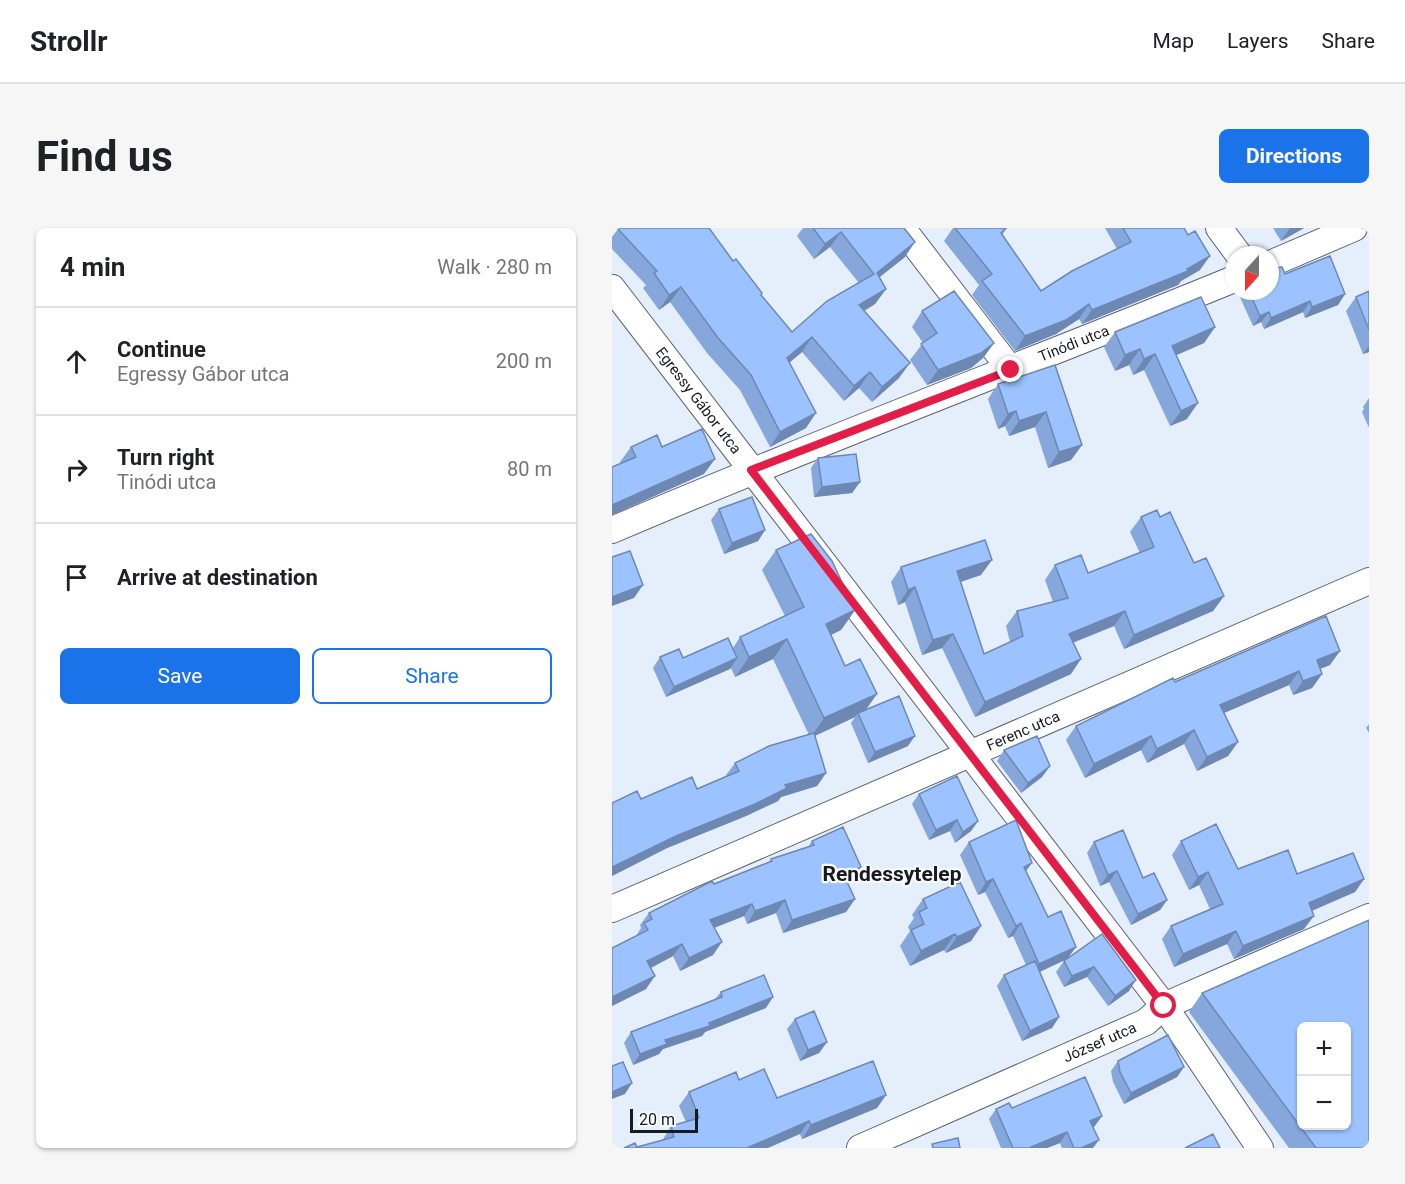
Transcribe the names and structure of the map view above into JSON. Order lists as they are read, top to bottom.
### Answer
{
  "streets": {
    "street": [
      "Tinódi utca",
      "Egressy Gábor utca",
      "Ferenc utca",
      "József utca"
    ]
  },
  "crossings": [
    ["Tinódi utca", "Egressy Gábor utca"],
    ["Egressy Gábor utca", "Ferenc utca"],
    ["Egressy Gábor utca", "József utca"]
  ],
  "districts": ["Rendessytelep"],
  "scale_bar": "20 m",
  "north": "bottom",
  "page": {
    "header": "Strollr",
    "nav": ["Map", "Layers", "Share"],
    "buttons": [
      "Directions",
      ["Save", "Share"]
    ],
    "title": "Find us",
    "heading": ["4 min", "Walk · 280 m"],
    "list": [
      ["Continue", "Egressy Gábor utca", "200 m"],
      ["Turn right", "Tinódi utca", "80 m"],
      "Arrive at destination"
    ],
    "map_buttons": ["+", "−"],
    "scale": "20 m"
  }
}
